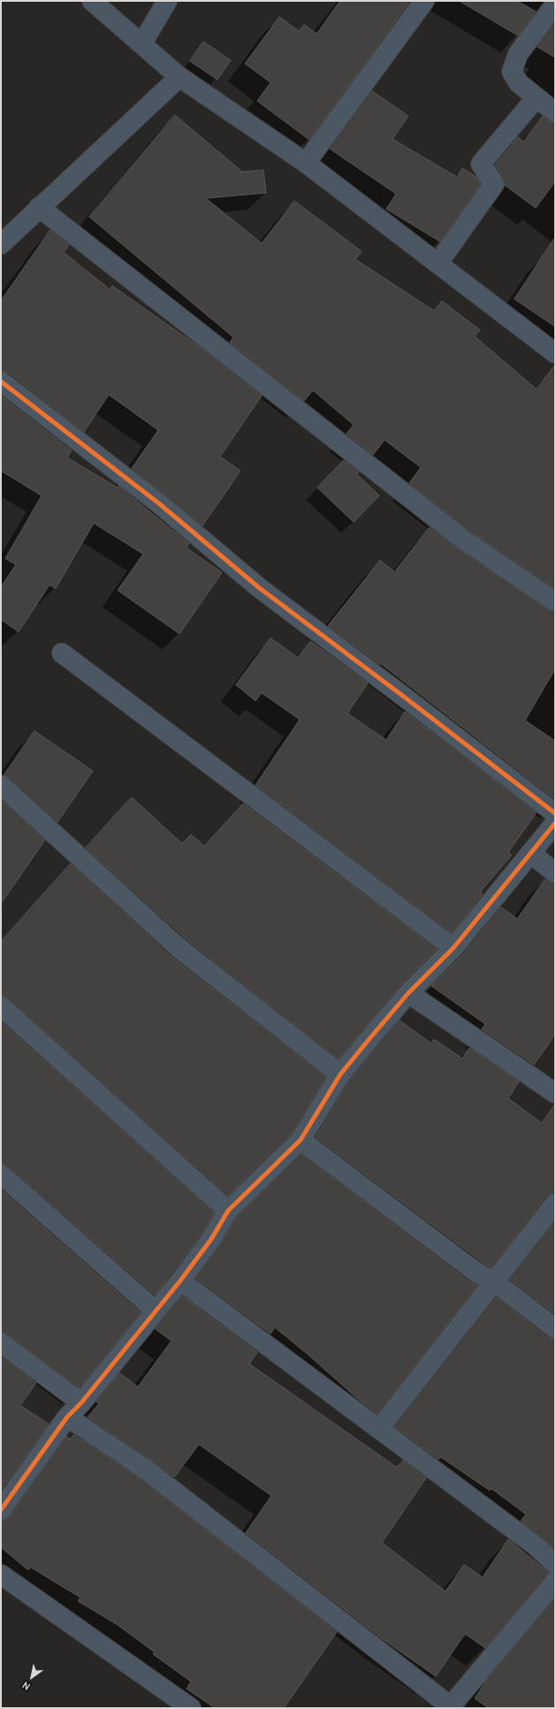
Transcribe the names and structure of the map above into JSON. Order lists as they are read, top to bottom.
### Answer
{
  "north": "bottom left"
}
